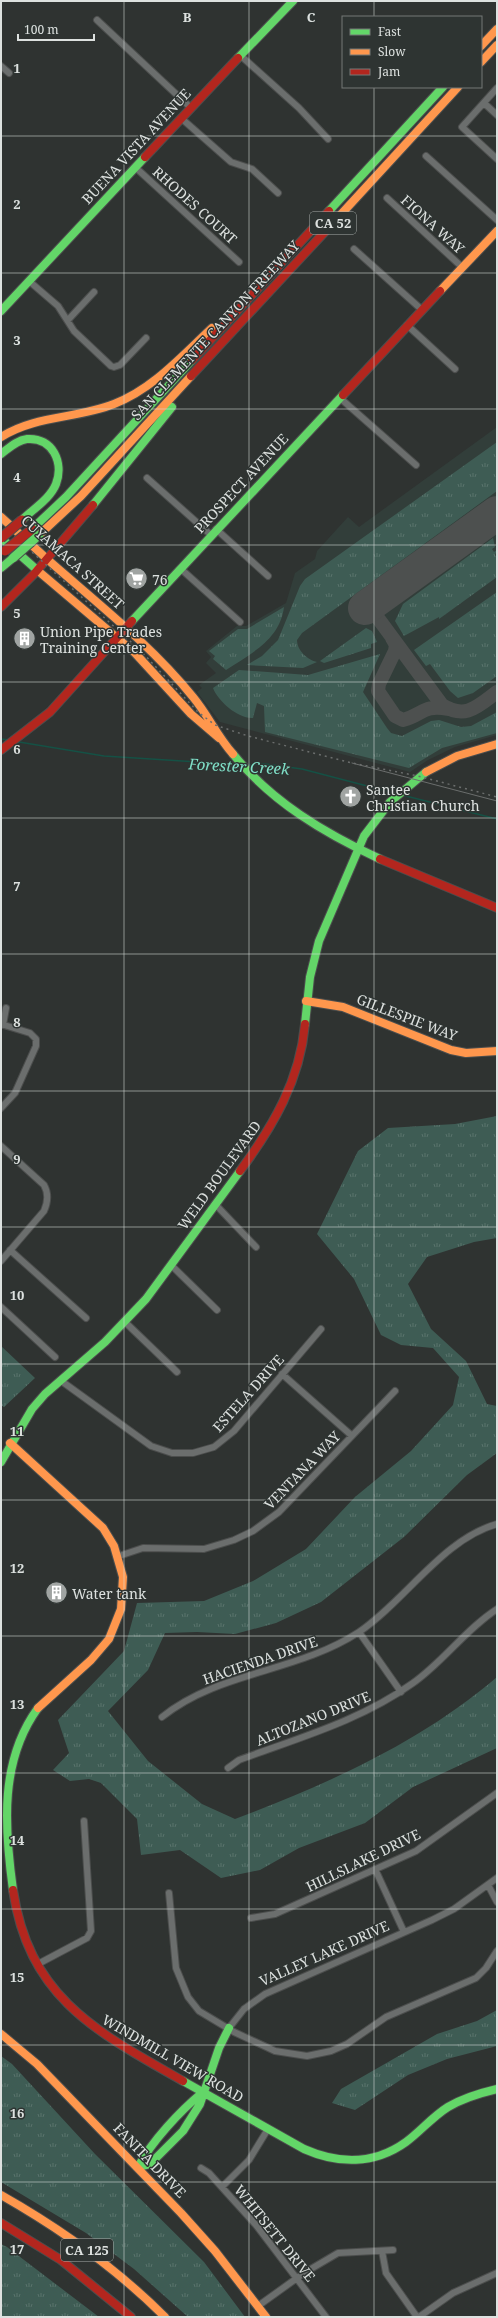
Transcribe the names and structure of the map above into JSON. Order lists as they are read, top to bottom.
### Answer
{
  "streets": {
    "main road": [
      "BUENA VISTA AVENUE",
      "CA 52",
      "SAN CLEMENTE CANYON FREEWAY",
      "PROSPECT AVENUE",
      "CUYAMACA STREET",
      "GILLESPIE WAY",
      "WELD BOULEVARD",
      "VALLEY LAKE DRIVE",
      "WINDMILL VIEW ROAD",
      "FANITA DRIVE",
      "CA 125"
    ],
    "street": [
      "RHODES COURT",
      "FIONA WAY",
      "ESTELA DRIVE",
      "VENTANA WAY",
      "HACIENDA DRIVE",
      "ALTOZANO DRIVE",
      "HILLSLAKE DRIVE",
      "WHITSETT DRIVE"
    ]
  },
  "crossings": [
    ["BUENA VISTA AVENUE", "RHODES COURT"],
    ["FIONA WAY", "PROSPECT AVENUE"],
    ["PROSPECT AVENUE", "CUYAMACA STREET"],
    ["GILLESPIE WAY", "WELD BOULEVARD"],
    ["WELD BOULEVARD", "ESTELA DRIVE"],
    ["WELD BOULEVARD", "WINDMILL VIEW ROAD"],
    ["VENTANA WAY", "WINDMILL VIEW ROAD"],
    ["VALLEY LAKE DRIVE", "WINDMILL VIEW ROAD"],
    ["VALLEY LAKE DRIVE", "FANITA DRIVE"]
  ],
  "water": ["Forester Creek"],
  "places": {
    "supermarket": ["76"],
    "building": ["Union Pipe Trades Training Center", "Water tank"],
    "church": ["Santee Christian Church"]
  },
  "legend": ["Fast", "Slow", "Jam"],
  "scale_bar": "100 m",
  "grid": {
    "columns": ["B", "C"],
    "rows": [
      "1",
      "2",
      "3",
      "4",
      "5",
      "6",
      "7",
      "8",
      "9",
      "10",
      "11",
      "12",
      "13",
      "14",
      "15",
      "16",
      "17"
    ]
  }
}
